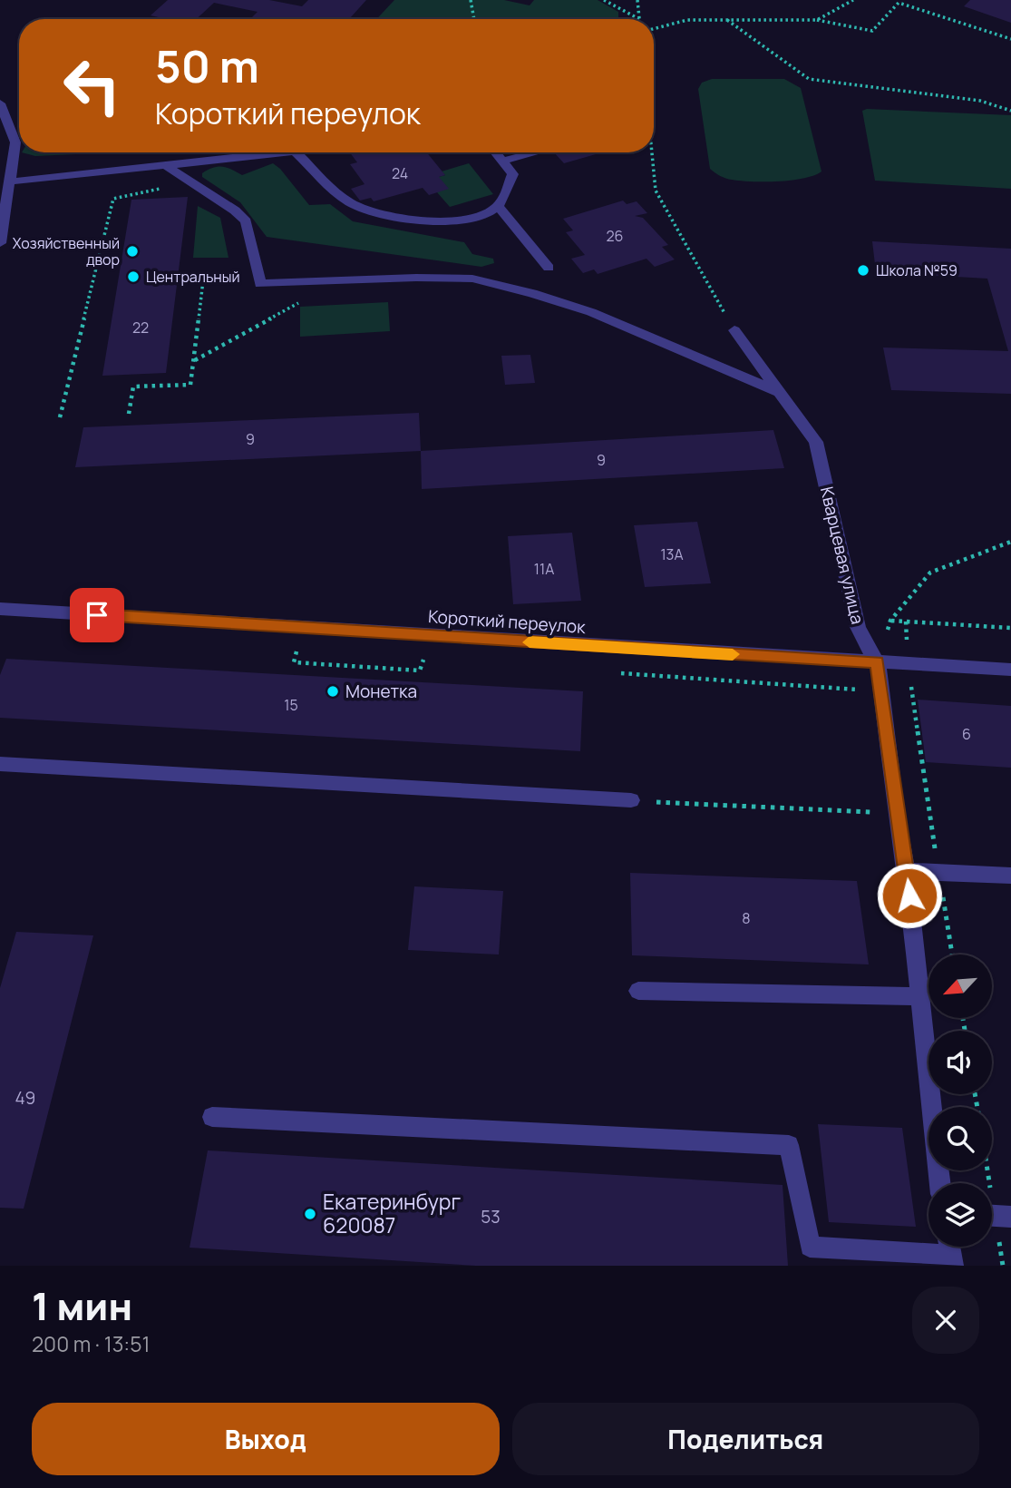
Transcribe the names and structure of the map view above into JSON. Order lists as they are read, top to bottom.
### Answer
{
  "streets": {
    "street": ["Кварцевая улица", "Короткий переулок"]
  },
  "crossings": [
    ["Кварцевая улица", "Короткий переулок"]
  ],
  "places": [
    "Хозяйственный двор",
    "Школа №59",
    "Центральный",
    "Монетка",
    "Екатеринбург 620087"
  ],
  "house_numbers": [
    "24",
    "26",
    "22",
    "9",
    "9",
    "13А",
    "11А",
    "15",
    "6",
    "8",
    "49",
    "53"
  ],
  "north": "bottom left",
  "page": {
    "turn": ["50 m", "Короткий переулок"],
    "heading": ["1 мин", "200 m · 13:51"],
    "buttons": ["Выход", "Поделиться"]
  }
}
